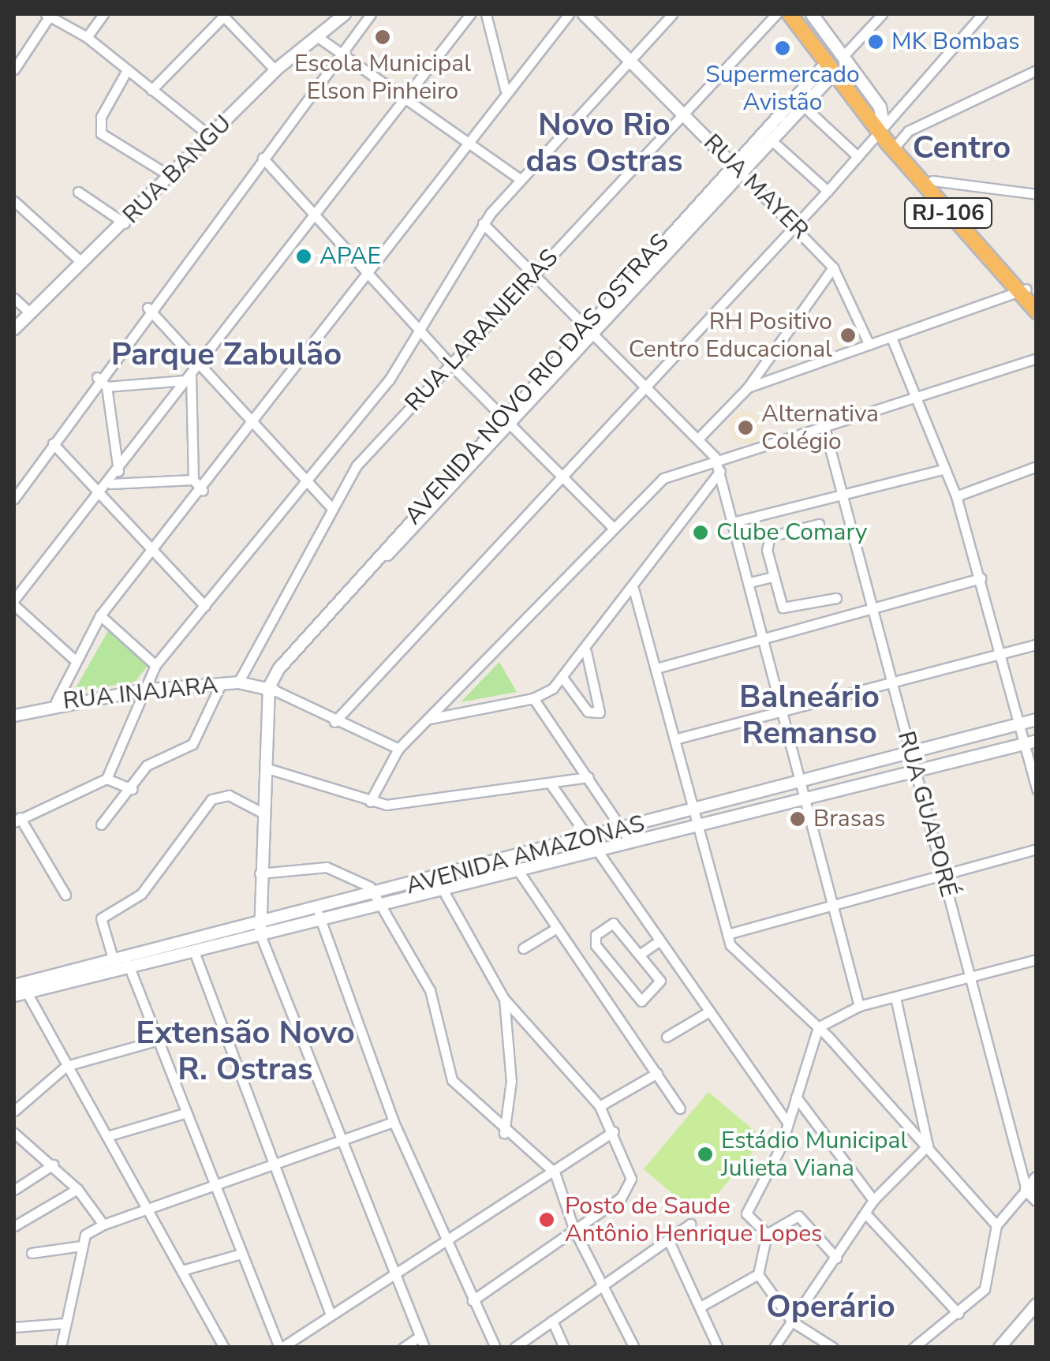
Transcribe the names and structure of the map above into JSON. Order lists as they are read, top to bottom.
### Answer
{
  "streets": {
    "highway": ["RJ-106"],
    "street": [
      "RUA BANGU",
      "RUA MAYER",
      "RUA LARANJEIRAS",
      "AVENIDA NOVO RIO DAS OSTRAS",
      "RUA INAJARA",
      "RUA GUAPORÉ",
      "AVENIDA AMAZONAS"
    ]
  },
  "crossings": [
    ["RUA MAYER", "RUA LARANJEIRAS"],
    ["RUA MAYER", "AVENIDA NOVO RIO DAS OSTRAS"],
    ["RJ-106", "AVENIDA NOVO RIO DAS OSTRAS"],
    ["RUA LARANJEIRAS", "RUA INAJARA"],
    ["AVENIDA NOVO RIO DAS OSTRAS", "RUA INAJARA"],
    ["AVENIDA NOVO RIO DAS OSTRAS", "AVENIDA AMAZONAS"],
    ["RUA GUAPORÉ", "AVENIDA AMAZONAS"]
  ],
  "districts": [
    "Novo Rio das Ostras",
    "Centro",
    "Parque Zabulão",
    "Balneário Remanso",
    "Extensão Novo R. Ostras",
    "Operário"
  ],
  "places": [
    "Escola Municipal Elson Pinheiro",
    "MK Bombas",
    "Supermercado Avistão",
    "APAE",
    "RH Positivo Centro Educacional",
    "Alternativa Colégio",
    "Clube Comary",
    "Brasas",
    "Estádio Municipal Julieta Viana",
    "Posto de Saude Antônio Henrique Lopes"
  ]
}
